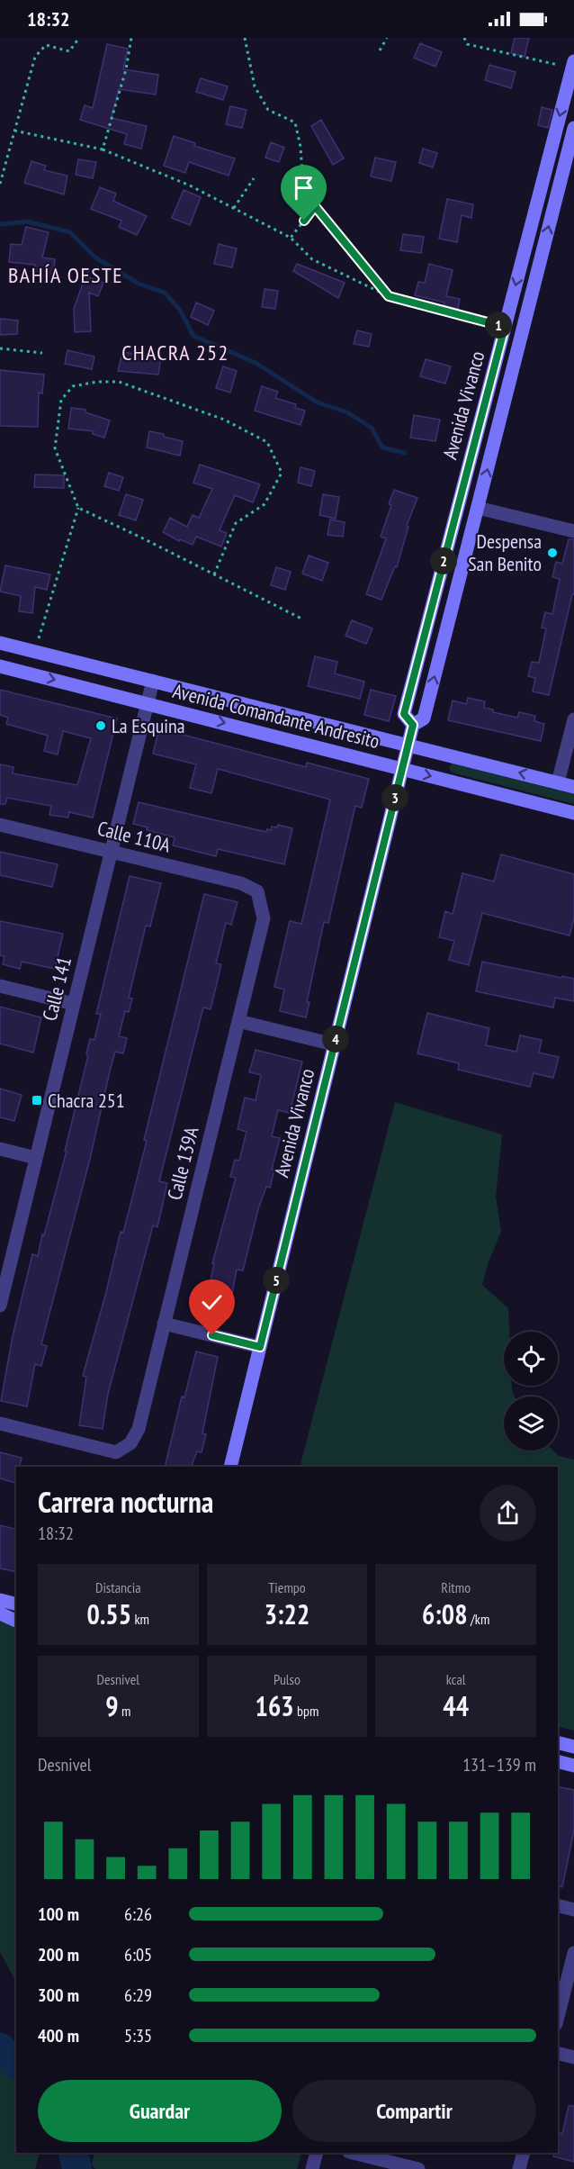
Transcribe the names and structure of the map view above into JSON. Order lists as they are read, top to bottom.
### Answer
{
  "streets": {
    "street": [
      "Avenida Vivanco",
      "Avenida Comandante Andresito",
      "Calle 110A",
      "Calle 141",
      "Calle 139A"
    ]
  },
  "crossings": [
    ["Avenida Vivanco", "Avenida Comandante Andresito"],
    ["Avenida Comandante Andresito", "Calle 141"],
    ["Calle 110A", "Calle 141"],
    ["Calle 110A", "Calle 139A"]
  ],
  "districts": ["BAHÍA OESTE", "CHACRA 252"],
  "places": {
    "other": ["Despensa San Benito", "La Esquina"],
    "transit": ["Chacra 251"]
  },
  "page": {
    "status": "18:32",
    "pins": [
      "1",
      "2",
      "3",
      "4",
      "5"
    ],
    "heading": ["Carrera nocturna", "18:32"],
    "stats": [
      ["Distancia", "0.55 km"],
      ["Tiempo", "3:22"],
      ["Ritmo", "6:08 /km"],
      ["Desnivel", "9 m"],
      ["Pulso", "163 bpm"],
      ["kcal", "44"]
    ],
    "chart": ["Desnivel", "131–139 m"],
    "list": [
      {
        "name": "100 m",
        "note": "6:26"
      },
      {
        "name": "200 m",
        "note": "6:05"
      },
      {
        "name": "300 m",
        "note": "6:29"
      },
      {
        "name": "400 m",
        "note": "5:35"
      }
    ],
    "buttons": ["Guardar", "Compartir"]
  }
}
